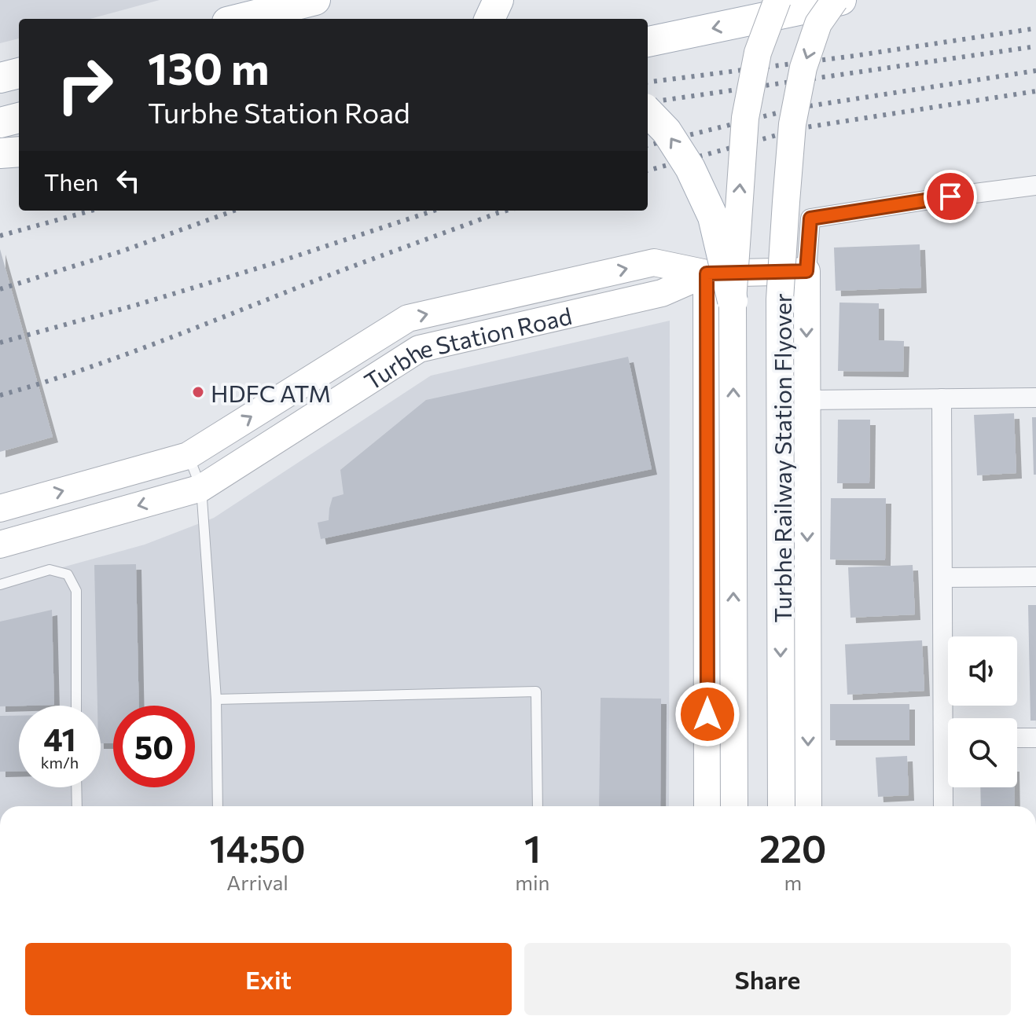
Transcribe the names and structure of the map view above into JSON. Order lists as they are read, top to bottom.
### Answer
{
  "streets": {
    "main road": ["Turbhe Station Road", "Turbhe Railway Station Flyover"]
  },
  "places": ["HDFC ATM"],
  "page": {
    "turn": ["130 m", "Turbhe Station Road"],
    "then": "Then",
    "speed": "41 km/h",
    "limit": "50",
    "eta": [
      "14:50",
      "Arrival",
      "1",
      "min",
      "220",
      "m"
    ],
    "buttons": ["Exit", "Share"]
  }
}
